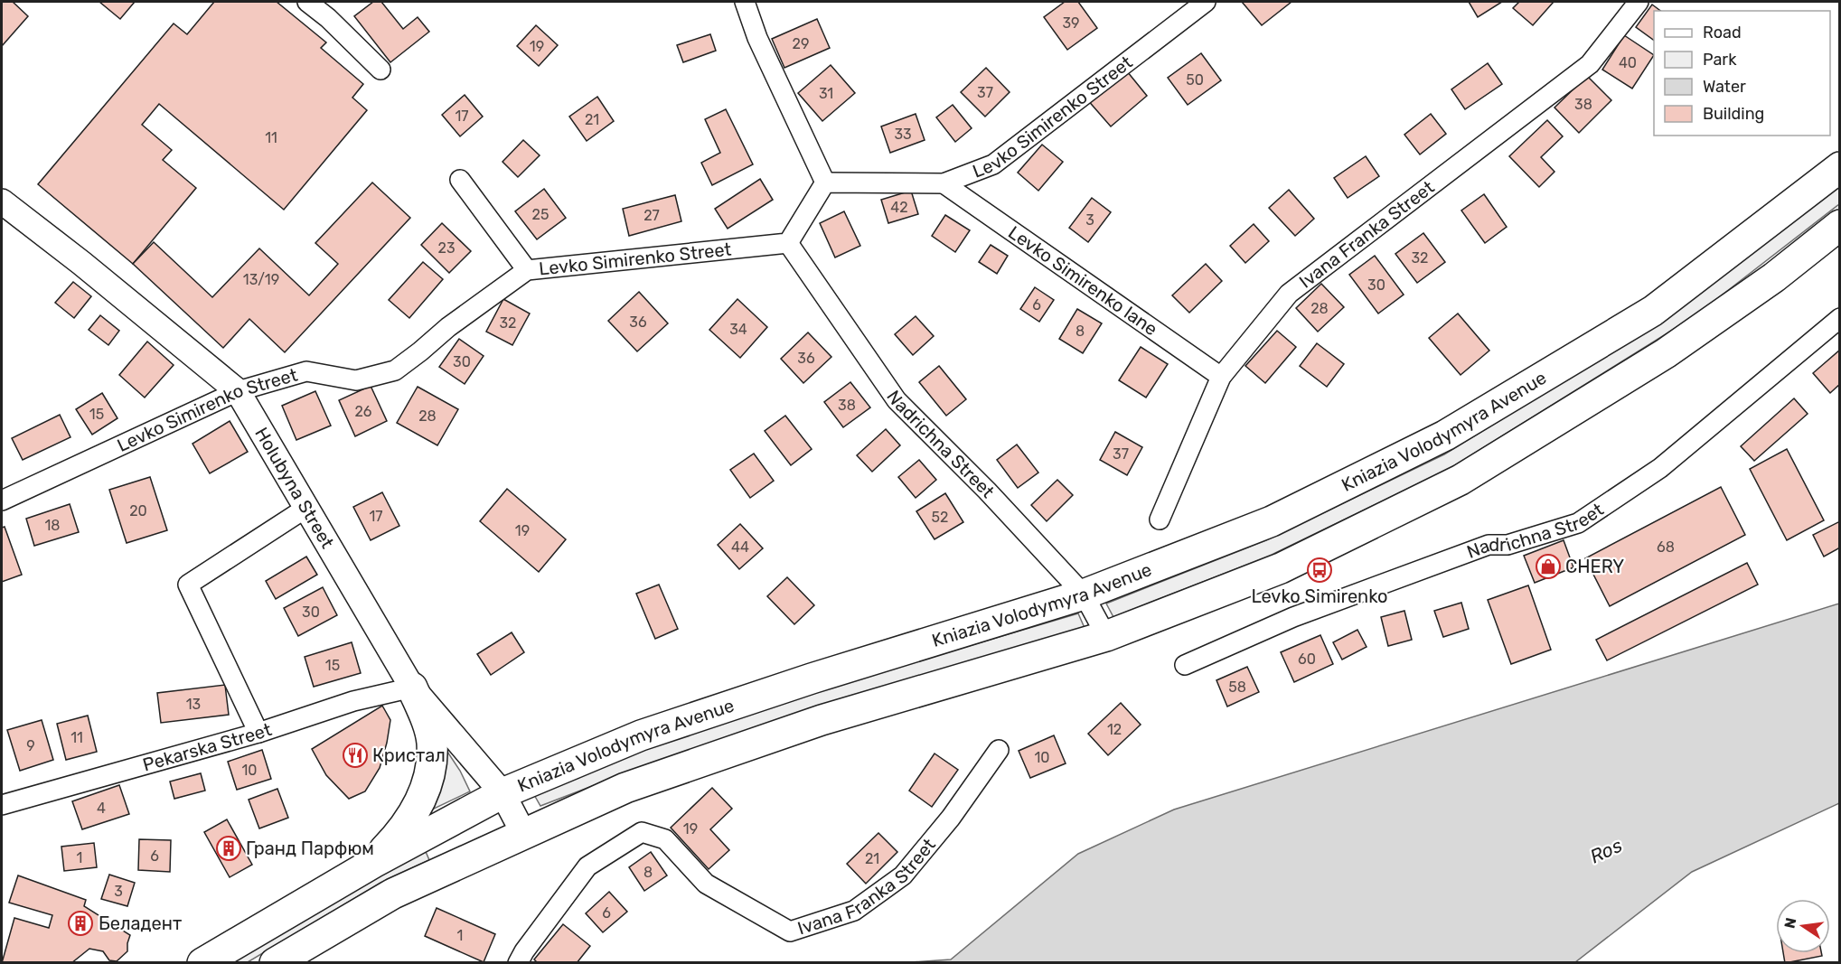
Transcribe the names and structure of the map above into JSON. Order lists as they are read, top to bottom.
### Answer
{
  "streets": {
    "main road": ["Kniazia Volodymyra Avenue"],
    "street": [
      "Levko Simirenko Street",
      "Ivana Franka Street",
      "Levko Simirenko lane",
      "Nadrichna Street",
      "Holubyna Street",
      "Pekarska Street"
    ]
  },
  "crossings": [
    ["Levko Simirenko Street", "Levko Simirenko lane"],
    ["Levko Simirenko Street", "Nadrichna Street"],
    ["Levko Simirenko Street", "Holubyna Street"],
    ["Ivana Franka Street", "Levko Simirenko lane"],
    ["Kniazia Volodymyra Avenue", "Nadrichna Street"],
    ["Kniazia Volodymyra Avenue", "Holubyna Street"],
    ["Holubyna Street", "Pekarska Street"]
  ],
  "water": ["Ros"],
  "places": {
    "shop": ["CHERY"],
    "bus stop": ["Levko Simirenko"],
    "restaurant": ["Кристал"],
    "building": ["Гранд Парфюм", "Беладент"]
  },
  "house_numbers": [
    "39",
    "29",
    "19",
    "40",
    "50",
    "37",
    "31",
    "38",
    "17",
    "21",
    "33",
    "11",
    "42",
    "25",
    "27",
    "3",
    "23",
    "32",
    "13/19",
    "30",
    "6",
    "28",
    "36",
    "32",
    "34",
    "8",
    "36",
    "30",
    "38",
    "26",
    "15",
    "28",
    "37",
    "20",
    "17",
    "52",
    "18",
    "19",
    "44",
    "68",
    "30",
    "60",
    "15",
    "58",
    "13",
    "12",
    "11",
    "9",
    "10",
    "10",
    "4",
    "19",
    "6",
    "1",
    "21",
    "8",
    "3",
    "6",
    "1"
  ],
  "legend": [
    "Road",
    "Park",
    "Water",
    "Building"
  ],
  "north": "left"
}
